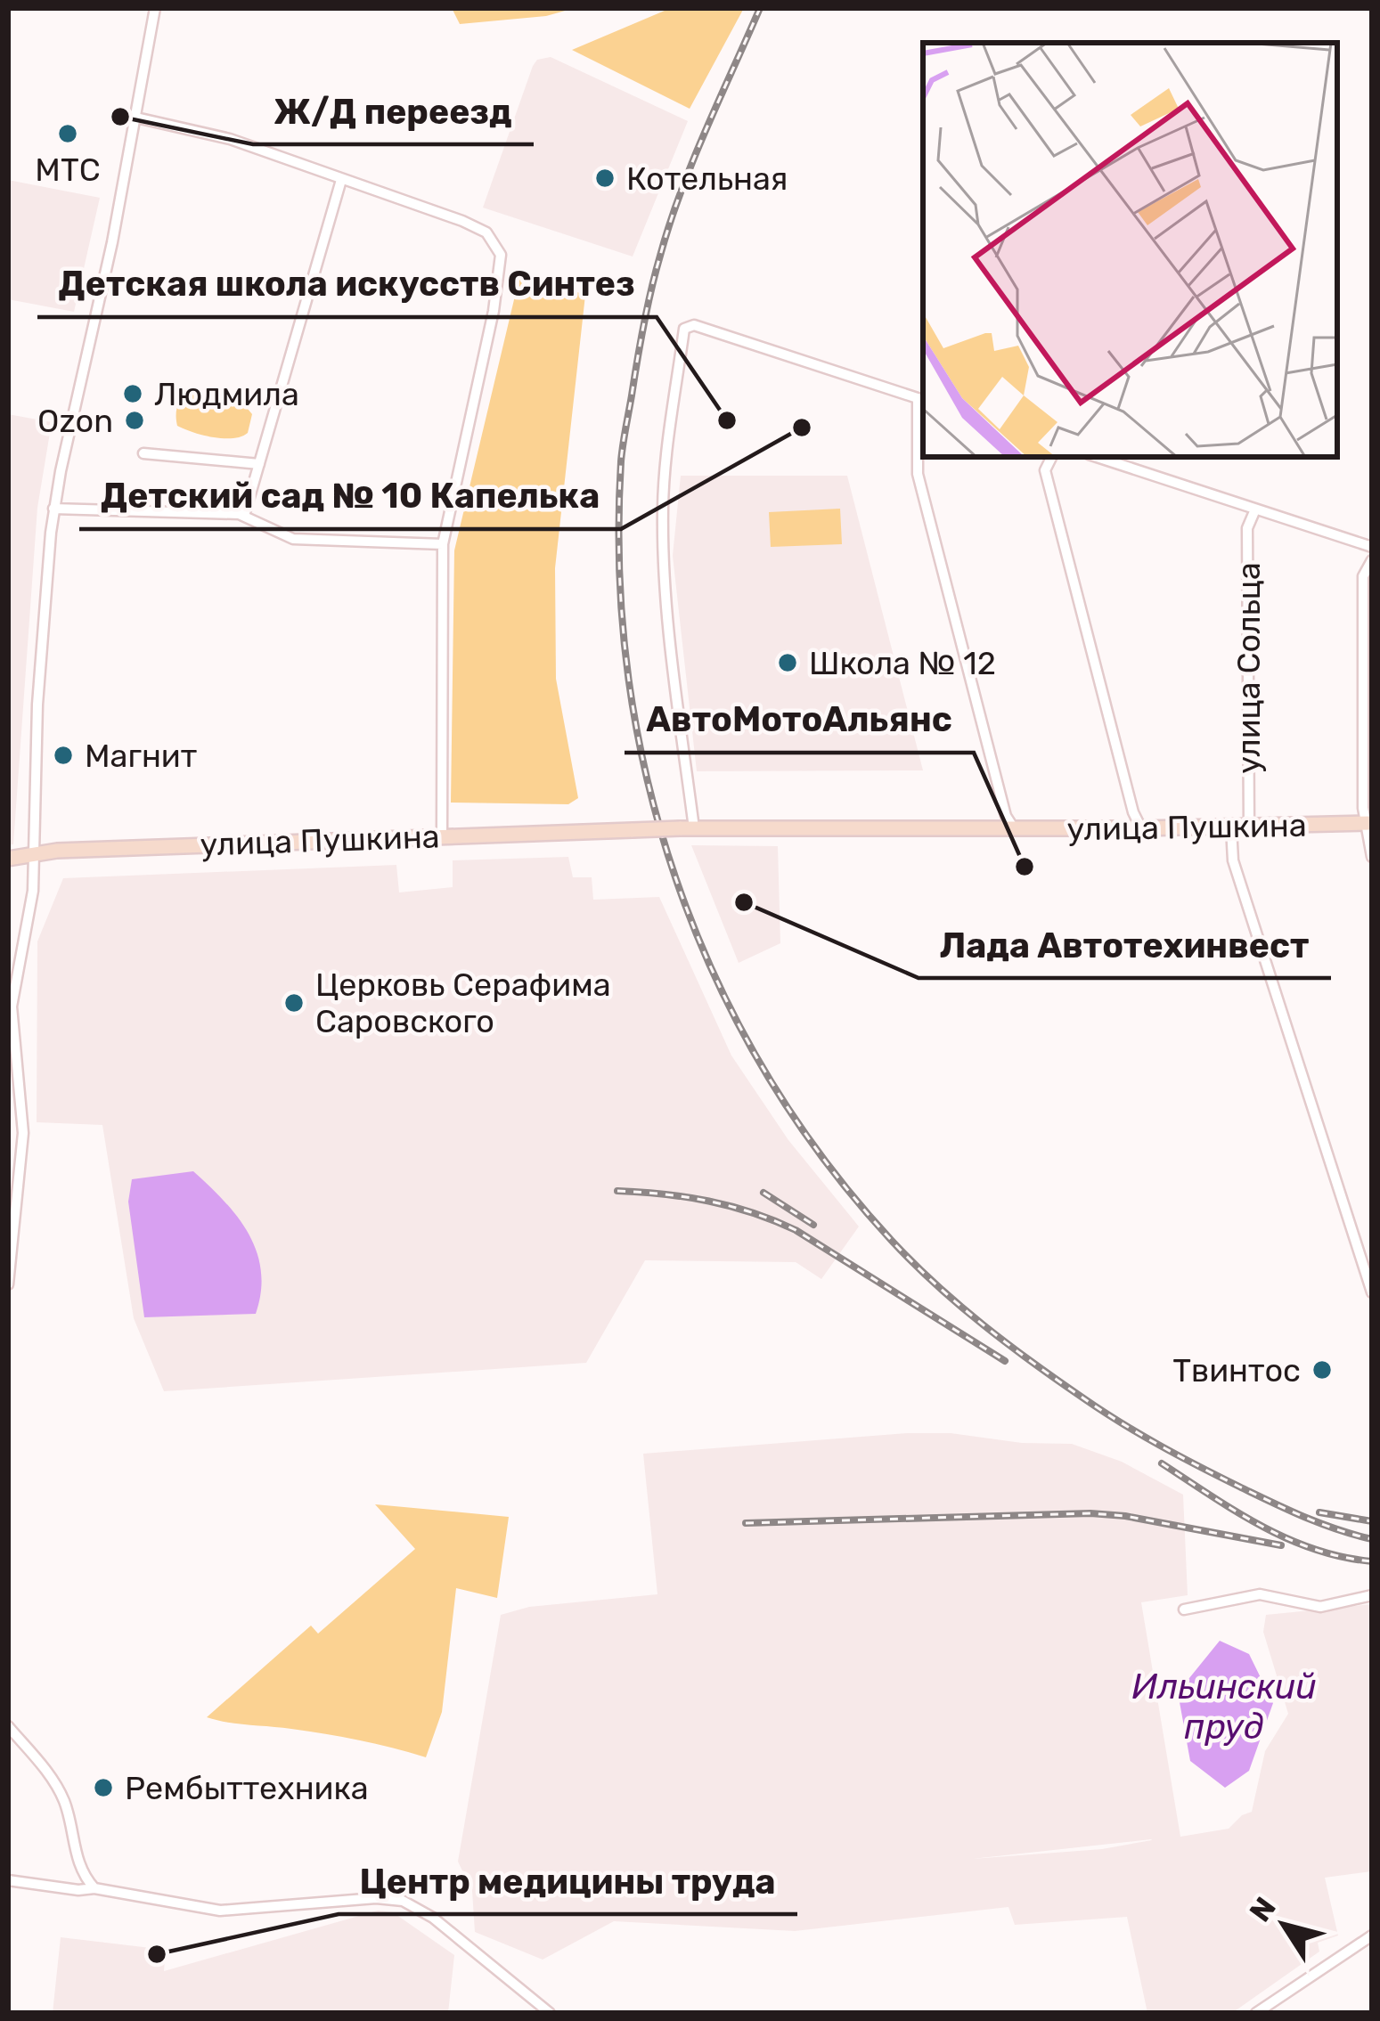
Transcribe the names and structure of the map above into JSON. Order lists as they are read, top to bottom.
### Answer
{
  "streets": {
    "street": ["улица Сольца", "улица Пушкина"]
  },
  "crossings": [
    ["улица Сольца", "улица Пушкина"]
  ],
  "water": ["Ильинский пруд"],
  "places": [
    "Ж/Д переезд",
    "МТС",
    "Котельная",
    "Людмила",
    "Ozon",
    "Детская школа искусств Синтез",
    "Детский сад № 10 Капелька",
    "Школа № 12",
    "Магнит",
    "АвтоМотоАльянс",
    "Лада Автотехинвест",
    "Церковь Серафима Саровского",
    "Твинтос",
    "Рембыттехника",
    "Центр медицины труда"
  ],
  "north": "top left"
}
